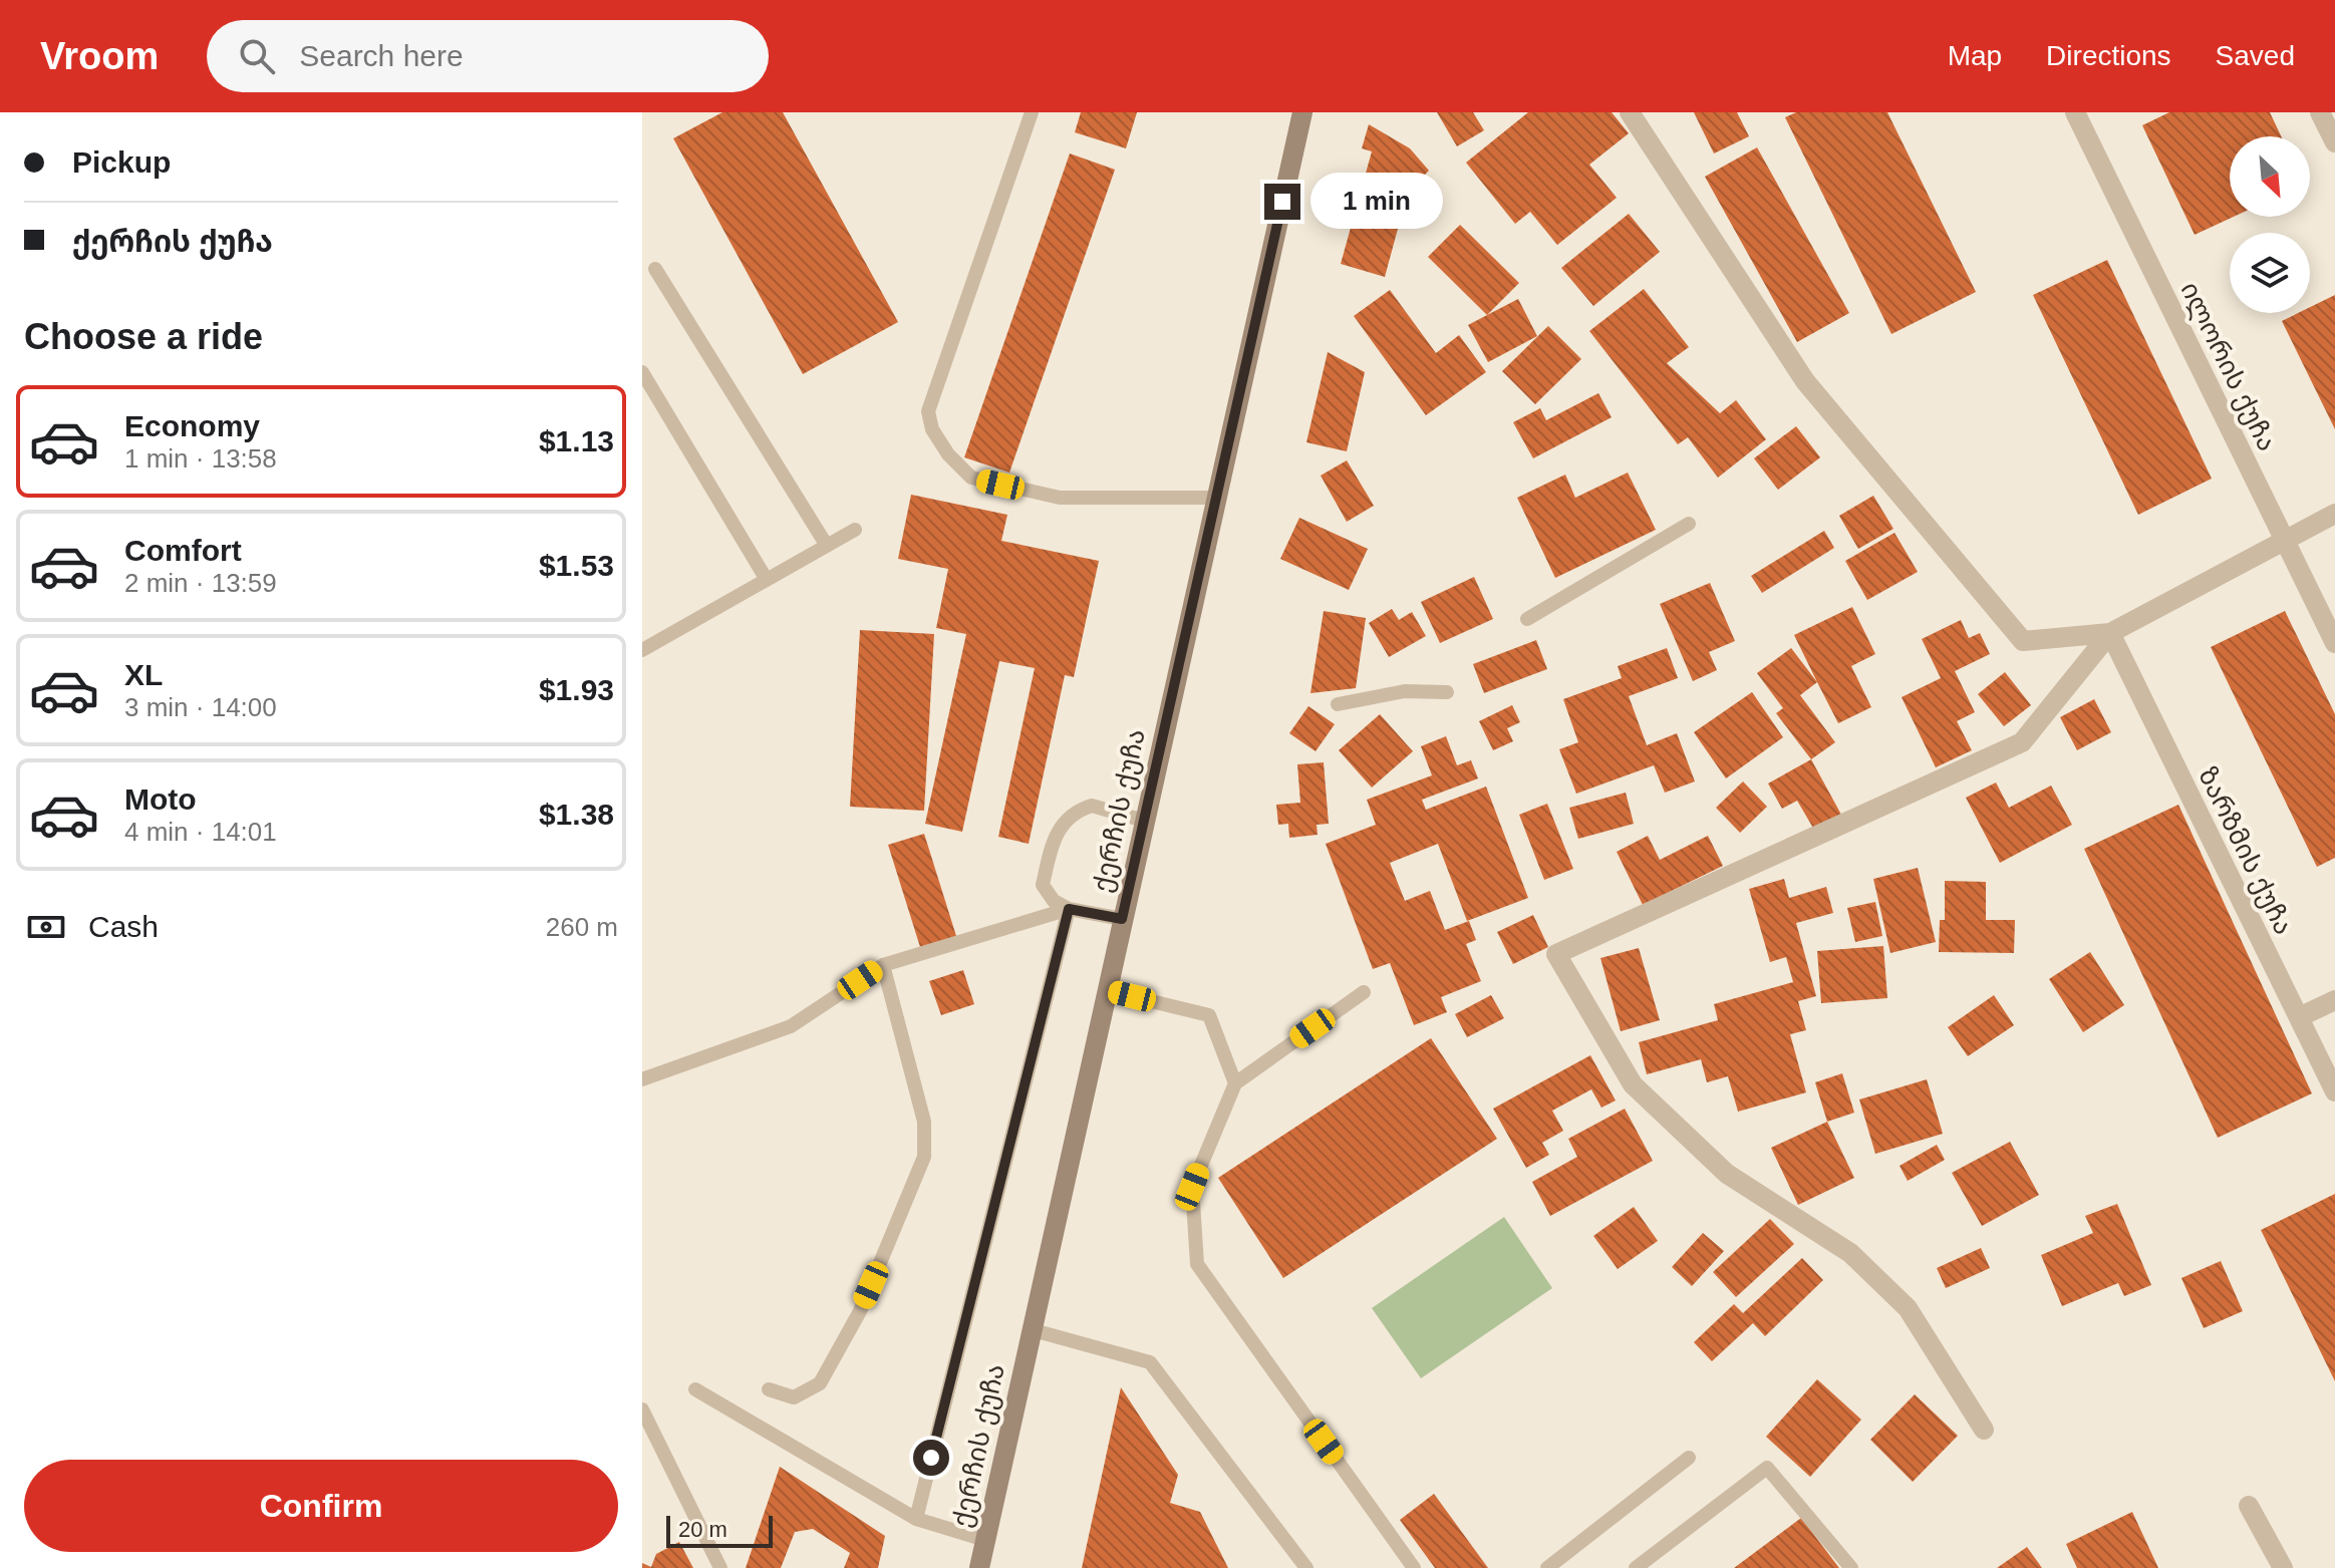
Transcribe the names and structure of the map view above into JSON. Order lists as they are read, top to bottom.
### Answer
{
  "streets": {
    "main road": ["ქერჩის ქუჩა"],
    "street": ["ილორის ქუჩა", "ზარზმის ქუჩა"]
  },
  "scale_bar": "20 m",
  "north": "bottom right",
  "page": {
    "header": "Vroom",
    "search": "Search here",
    "nav": ["Map", "Directions", "Saved"],
    "banner": ["Pickup", "ქერჩის ქუჩა"],
    "bubble": "1 min",
    "heading": "Choose a ride",
    "list": [
      {
        "name": "Economy",
        "note": "1 min · 13:58",
        "value": "$1.13"
      },
      {
        "name": "Comfort",
        "note": "2 min · 13:59",
        "value": "$1.53"
      },
      {
        "name": "XL",
        "note": "3 min · 14:00",
        "value": "$1.93"
      },
      {
        "name": "Moto",
        "note": "4 min · 14:01",
        "value": "$1.38"
      }
    ],
    "pay": ["Cash", "260 m"],
    "buttons": "Confirm",
    "scale": "20 m"
  }
}
